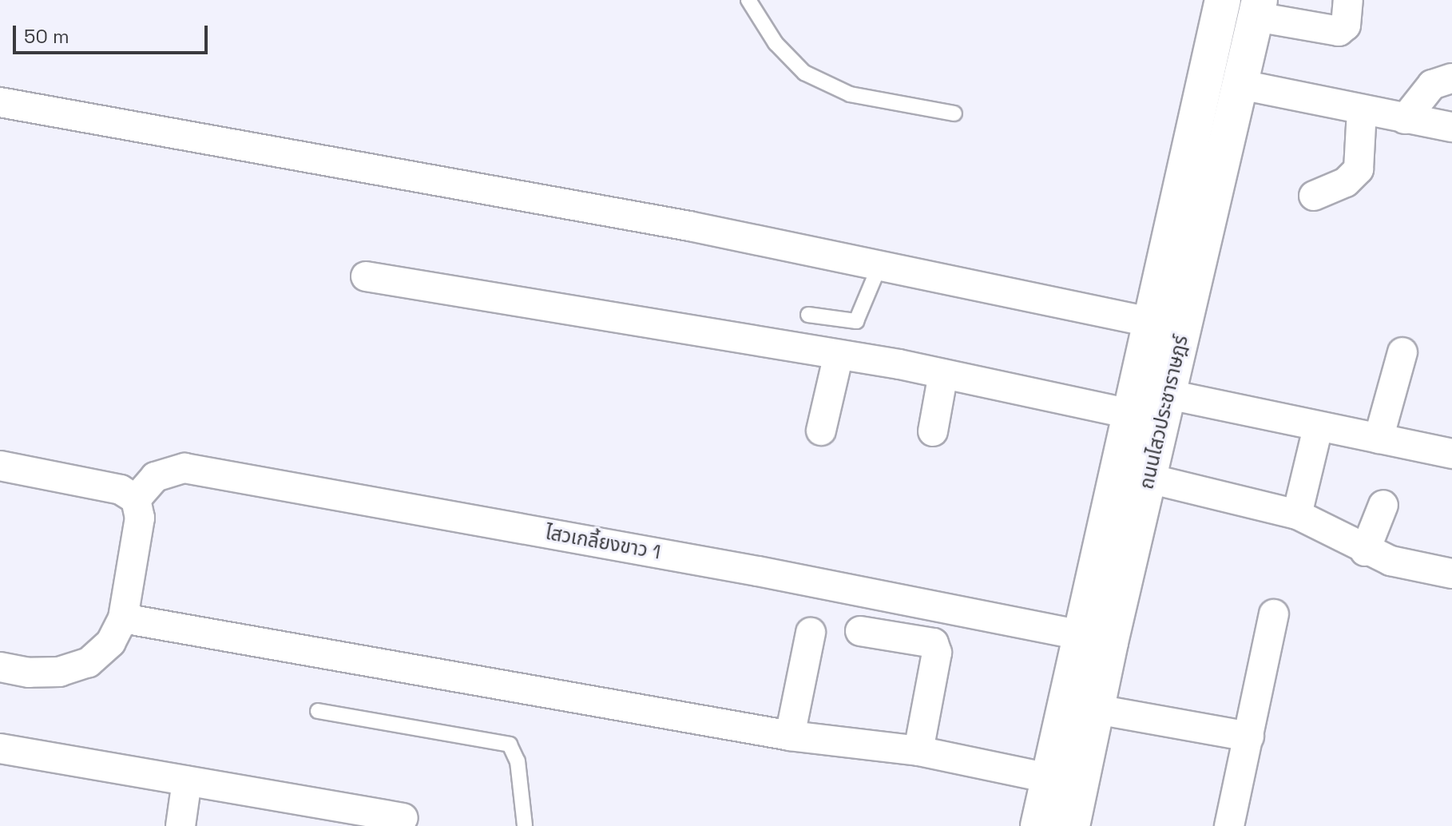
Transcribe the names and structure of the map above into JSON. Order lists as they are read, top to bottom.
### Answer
{
  "streets": {
    "main road": ["ถนนไสวประชาราษฎร์"],
    "street": ["ไสวเกลี้ยงขาว 1"]
  },
  "crossings": [
    ["ถนนไสวประชาราษฎร์", "ไสวเกลี้ยงขาว 1"]
  ],
  "scale_bar": "50 m"
}
